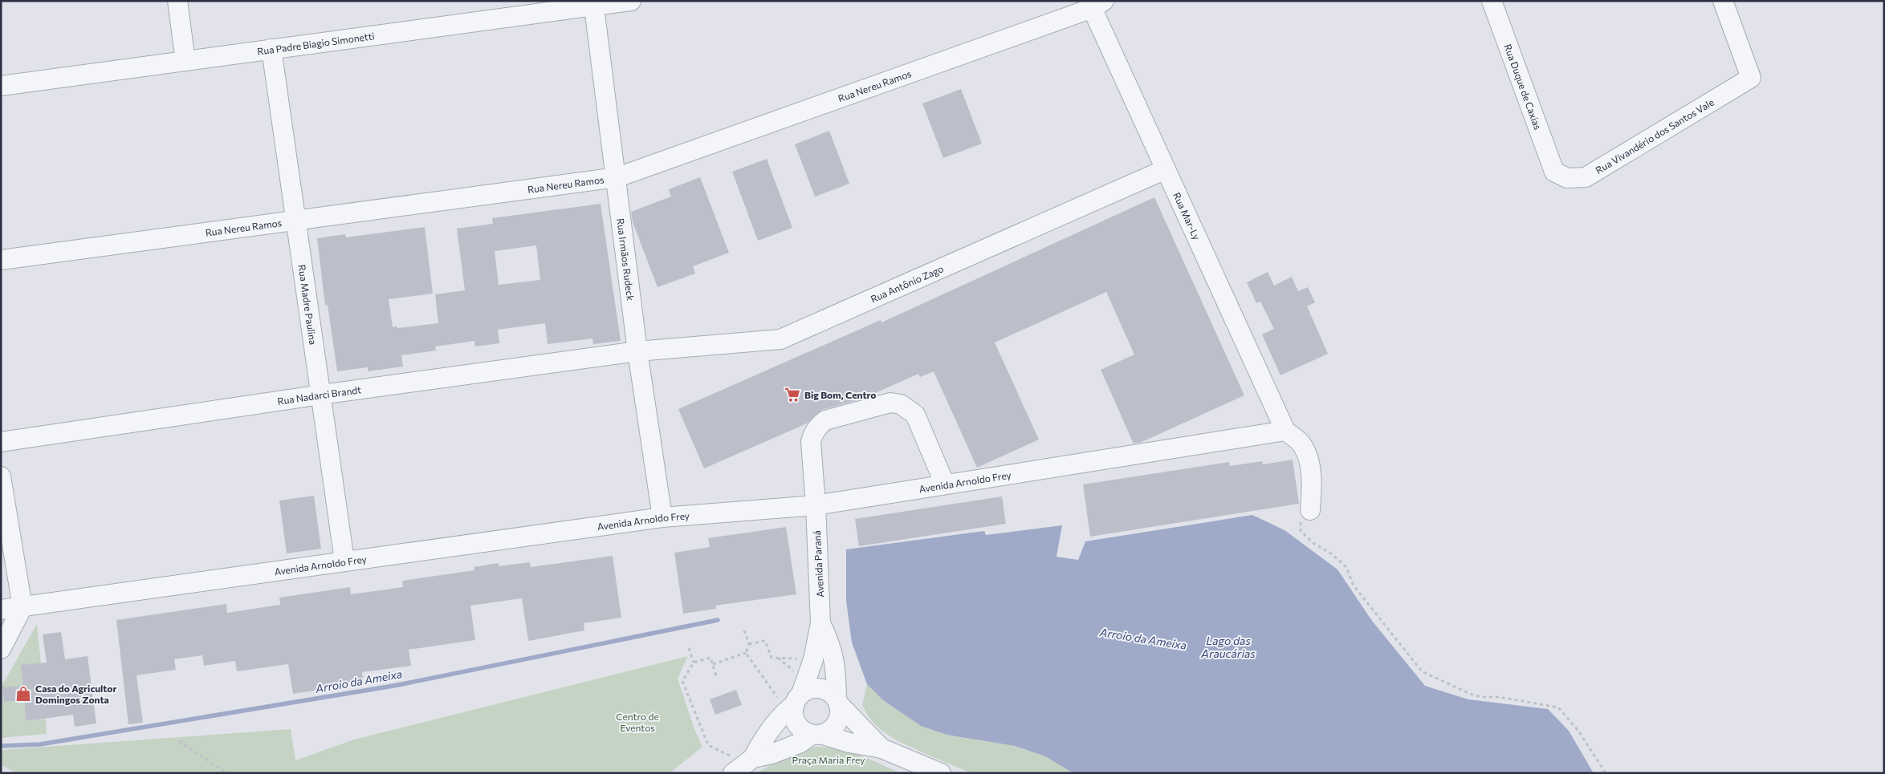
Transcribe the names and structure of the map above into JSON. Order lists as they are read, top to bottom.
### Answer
{
  "streets": {
    "street": [
      "Rua Padre Biagio Simonetti",
      "Rua Nereu Ramos",
      "Rua Duque de Caxias",
      "Rua Vivandério dos Santos Vale",
      "Rua Mar-Ly",
      "Rua Irmãos Rudeck",
      "Rua Antônio Zago",
      "Rua Madre Paulina",
      "Rua Nadarci Brandt",
      "Avenida Arnoldo Frey",
      "Avenida Paraná"
    ]
  },
  "crossings": [
    ["Rua Padre Biagio Simonetti", "Rua Irmãos Rudeck"],
    ["Rua Padre Biagio Simonetti", "Rua Madre Paulina"],
    ["Rua Nereu Ramos", "Rua Mar-Ly"],
    ["Rua Nereu Ramos", "Rua Irmãos Rudeck"],
    ["Rua Nereu Ramos", "Rua Madre Paulina"],
    ["Rua Duque de Caxias", "Rua Vivandério dos Santos Vale"],
    ["Rua Mar-Ly", "Rua Antônio Zago"],
    ["Rua Mar-Ly", "Avenida Arnoldo Frey"],
    ["Rua Irmãos Rudeck", "Rua Antônio Zago"],
    ["Rua Irmãos Rudeck", "Rua Nadarci Brandt"],
    ["Rua Irmãos Rudeck", "Avenida Arnoldo Frey"],
    ["Rua Antônio Zago", "Rua Nadarci Brandt"],
    ["Rua Madre Paulina", "Rua Nadarci Brandt"],
    ["Rua Madre Paulina", "Avenida Arnoldo Frey"],
    ["Avenida Arnoldo Frey", "Avenida Paraná"]
  ],
  "water": ["Arroio da Ameixa", "Lago das Araucárias"],
  "parks": ["Centro de Eventos", "Praça Maria Frey"],
  "places": {
    "supermarket": ["Big Bom, Centro"],
    "shop": ["Casa do Agricultor Domingos Zonta"]
  }
}
